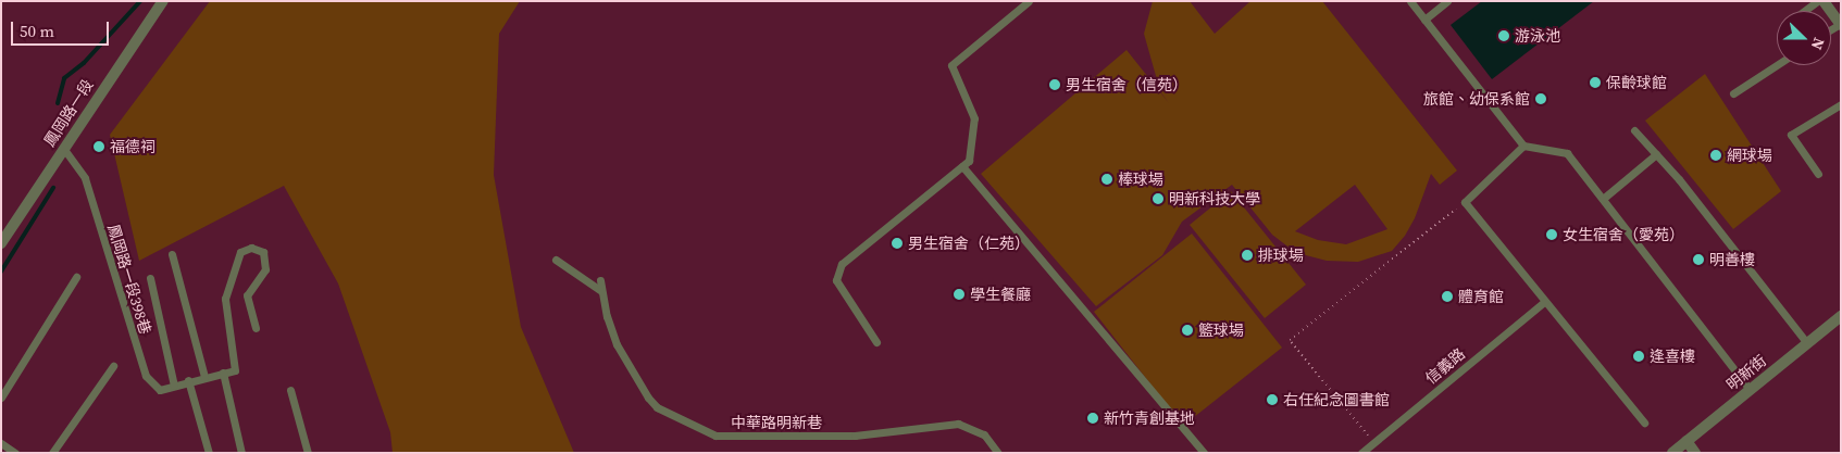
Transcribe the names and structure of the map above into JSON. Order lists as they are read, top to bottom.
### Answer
{
  "streets": {
    "street": ["鳳岡路一段", "明新街"],
    "lane": ["鳳岡路一段398巷", "信義路", "中華路明新巷"]
  },
  "crossings": [
    ["鳳岡路一段", "鳳岡路一段398巷"]
  ],
  "places": [
    "游泳池",
    "保齡球館",
    "男生宿舍（信苑）",
    "旅館、幼保系館",
    "福德祠",
    "網球場",
    "棒球場",
    "明新科技大學",
    "女生宿舍（愛苑）",
    "男生宿舍（仁苑）",
    "排球場",
    "明善樓",
    "學生餐廳",
    "體育館",
    "籃球場",
    "逢喜樓",
    "右任紀念圖書館",
    "新竹青創基地"
  ],
  "scale_bar": "50 m",
  "north": "right"
}
